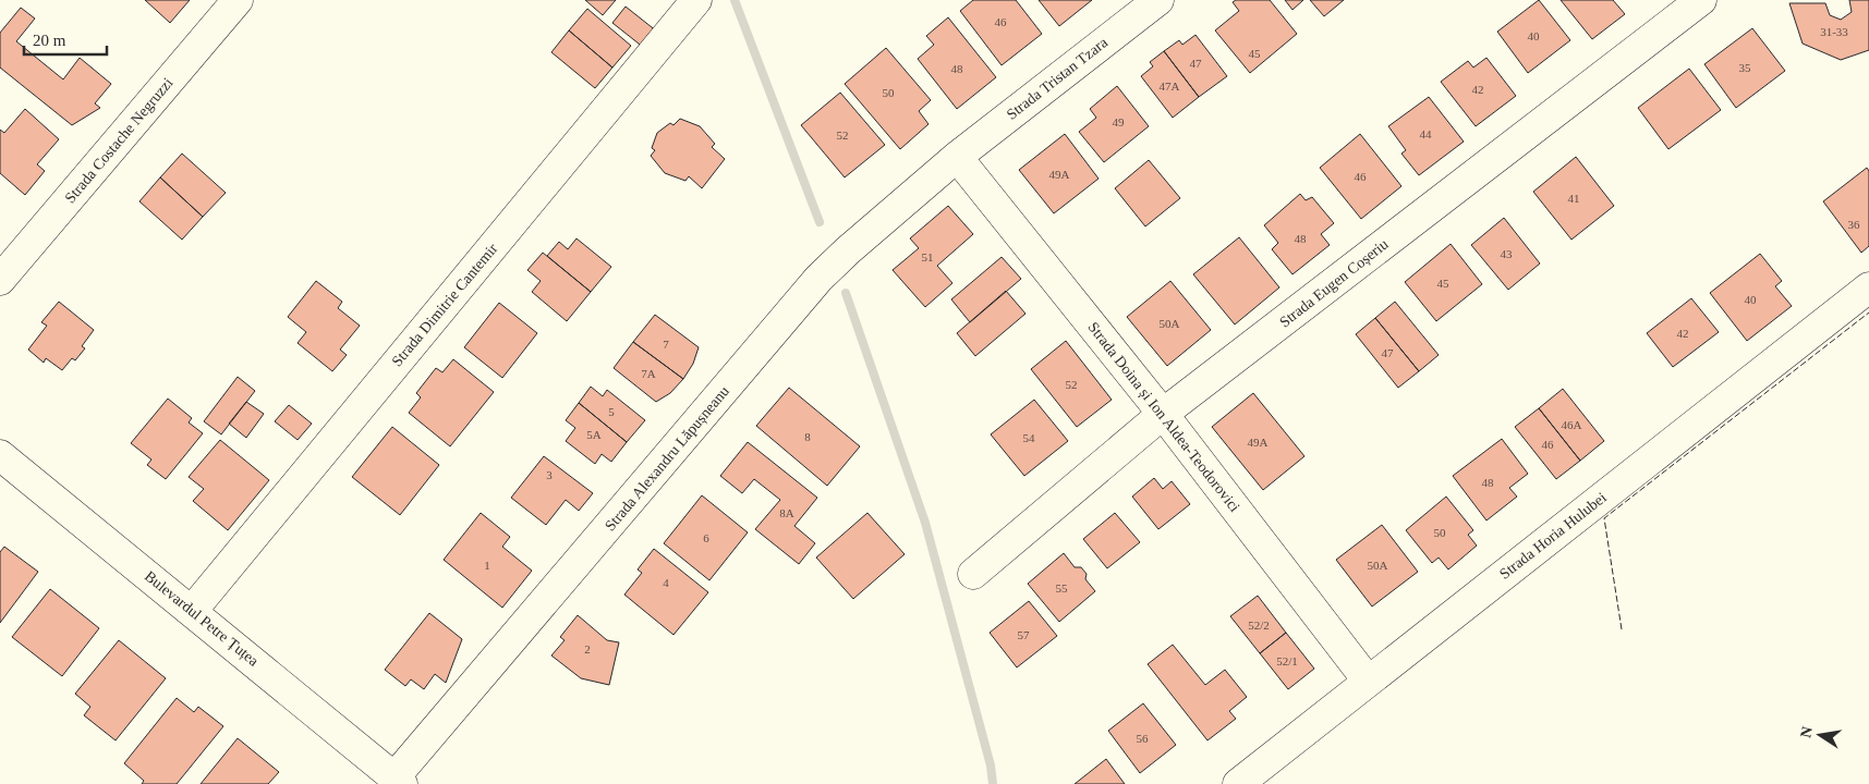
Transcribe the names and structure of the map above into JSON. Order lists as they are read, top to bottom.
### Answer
{
  "streets": {
    "street": [
      "Strada Tristan Tzara",
      "Strada Costache Negruzzi",
      "Strada Eugen Coșeriu",
      "Strada Dimitrie Cantemir",
      "Strada Doina și Ion Aldea-Teodorovici",
      "Strada Alexandru Lăpușneanu",
      "Strada Horia Hulubei",
      "Bulevardul Petre Țuțea"
    ]
  },
  "crossings": [
    ["Strada Tristan Tzara", "Strada Doina și Ion Aldea-Teodorovici"],
    ["Strada Tristan Tzara", "Strada Alexandru Lăpușneanu"],
    ["Strada Eugen Coșeriu", "Strada Doina și Ion Aldea-Teodorovici"],
    ["Strada Dimitrie Cantemir", "Bulevardul Petre Țuțea"],
    ["Strada Doina și Ion Aldea-Teodorovici", "Strada Alexandru Lăpușneanu"],
    ["Strada Doina și Ion Aldea-Teodorovici", "Strada Horia Hulubei"],
    ["Strada Alexandru Lăpușneanu", "Bulevardul Petre Țuțea"]
  ],
  "house_numbers": [
    "46",
    "31-33",
    "40",
    "45",
    "47",
    "35",
    "48",
    "47A",
    "42",
    "50",
    "49",
    "44",
    "52",
    "49A",
    "46",
    "41",
    "36",
    "48",
    "43",
    "51",
    "45",
    "40",
    "50A",
    "42",
    "7",
    "47",
    "7A",
    "52",
    "5",
    "46A",
    "5A",
    "8",
    "54",
    "49A",
    "46",
    "3",
    "48",
    "8A",
    "50",
    "6",
    "1",
    "50A",
    "4",
    "55",
    "52/2",
    "57",
    "2",
    "52/1",
    "56"
  ],
  "scale_bar": "20 m",
  "north": "left"
}
